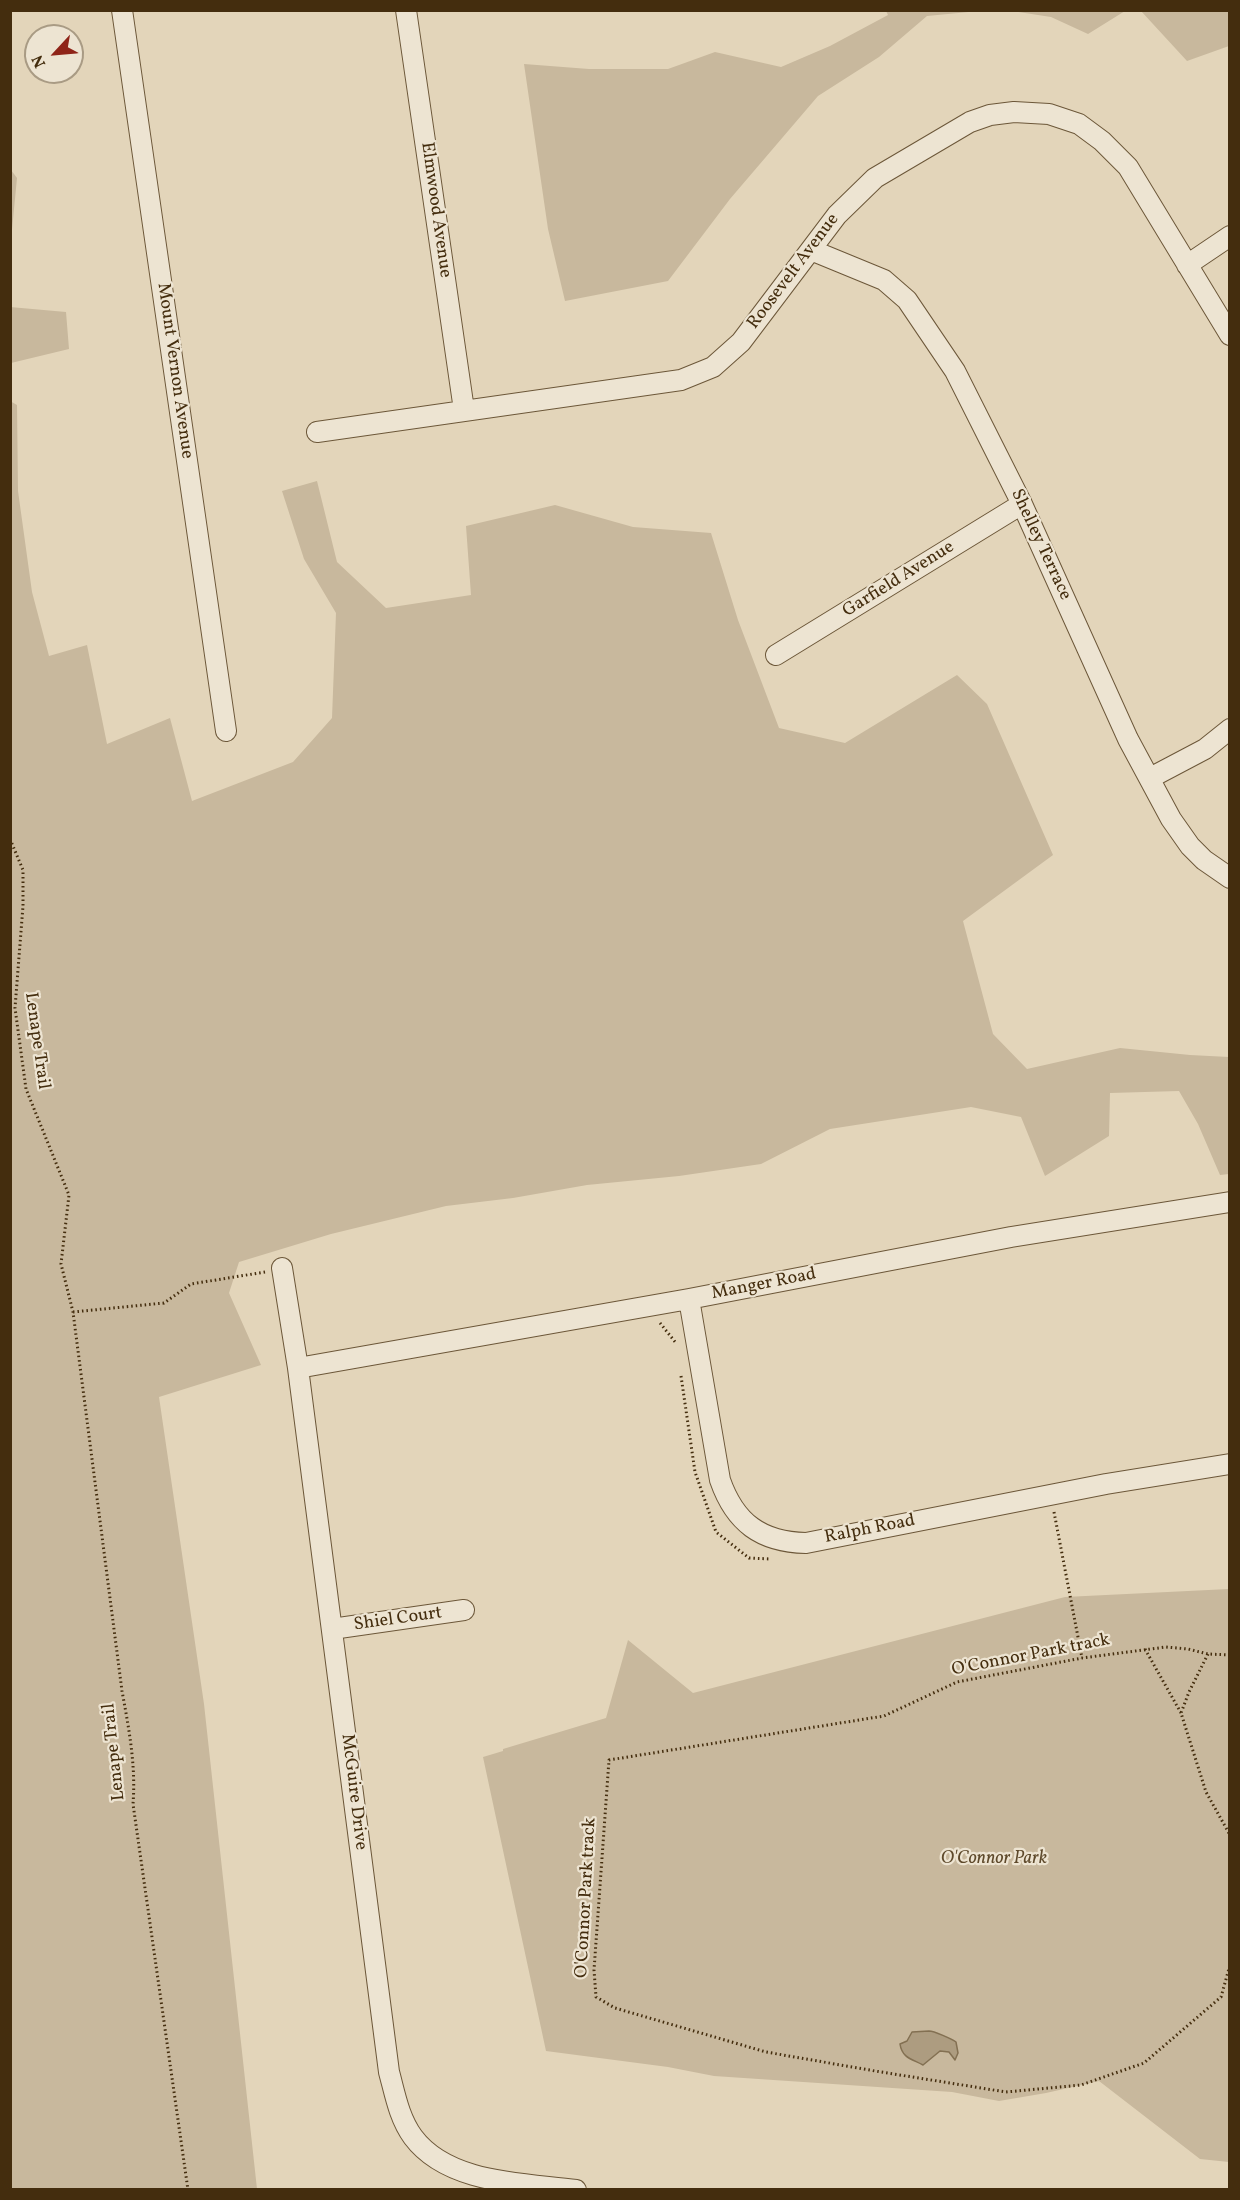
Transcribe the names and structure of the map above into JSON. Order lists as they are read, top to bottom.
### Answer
{
  "streets": {
    "street": [
      "Elmwood Avenue",
      "Roosevelt Avenue",
      "Mount Vernon Avenue",
      "Shelley Terrace",
      "Garfield Avenue",
      "Manger Road",
      "Ralph Road",
      "Shiel Court",
      "McGuire Drive"
    ],
    "path": ["Lenape Trail", "O'Connor Park track"]
  },
  "crossings": [
    ["Elmwood Avenue", "Roosevelt Avenue"],
    ["Roosevelt Avenue", "Shelley Terrace"],
    ["Shelley Terrace", "Garfield Avenue"],
    ["Manger Road", "Ralph Road"],
    ["Manger Road", "McGuire Drive"],
    ["Shiel Court", "McGuire Drive"]
  ],
  "parks": ["O'Connor Park"],
  "north": "bottom left"
}
